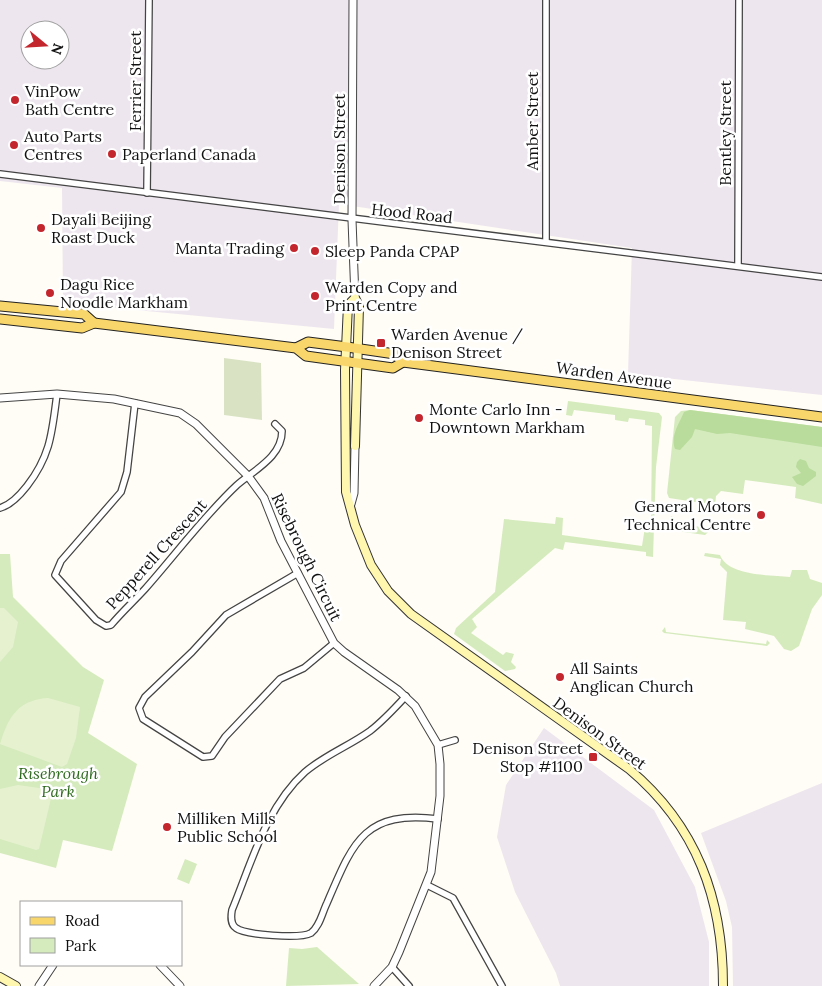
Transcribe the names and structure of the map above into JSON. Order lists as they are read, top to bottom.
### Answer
{
  "streets": {
    "main road": ["Denison Street", "Warden Avenue"],
    "street": [
      "Ferrier Street",
      "Amber Street",
      "Bentley Street",
      "Hood Road",
      "Pepperell Crescent",
      "Risebrough Circuit"
    ]
  },
  "crossings": [
    ["Ferrier Street", "Hood Road"],
    ["Amber Street", "Hood Road"],
    ["Bentley Street", "Hood Road"],
    ["Denison Street", "Hood Road"],
    ["Denison Street", "Warden Avenue"],
    ["Pepperell Crescent", "Risebrough Circuit"]
  ],
  "parks": ["Risebrough Park"],
  "places": {
    "other": [
      "VinPow Bath Centre",
      "Auto Parts Centres",
      "Paperland Canada",
      "Dayali Beijing Roast Duck",
      "Manta Trading",
      "Sleep Panda CPAP",
      "Dagu Rice Noodle Markham",
      "Warden Copy and Print Centre",
      "Monte Carlo Inn - Downtown Markham",
      "General Motors Technical Centre",
      "All Saints Anglican Church",
      "Milliken Mills Public School"
    ],
    "transit": ["Warden Avenue / Denison Street", "Denison Street Stop #1100"]
  },
  "legend": ["Road", "Park"],
  "north": "right"
}
